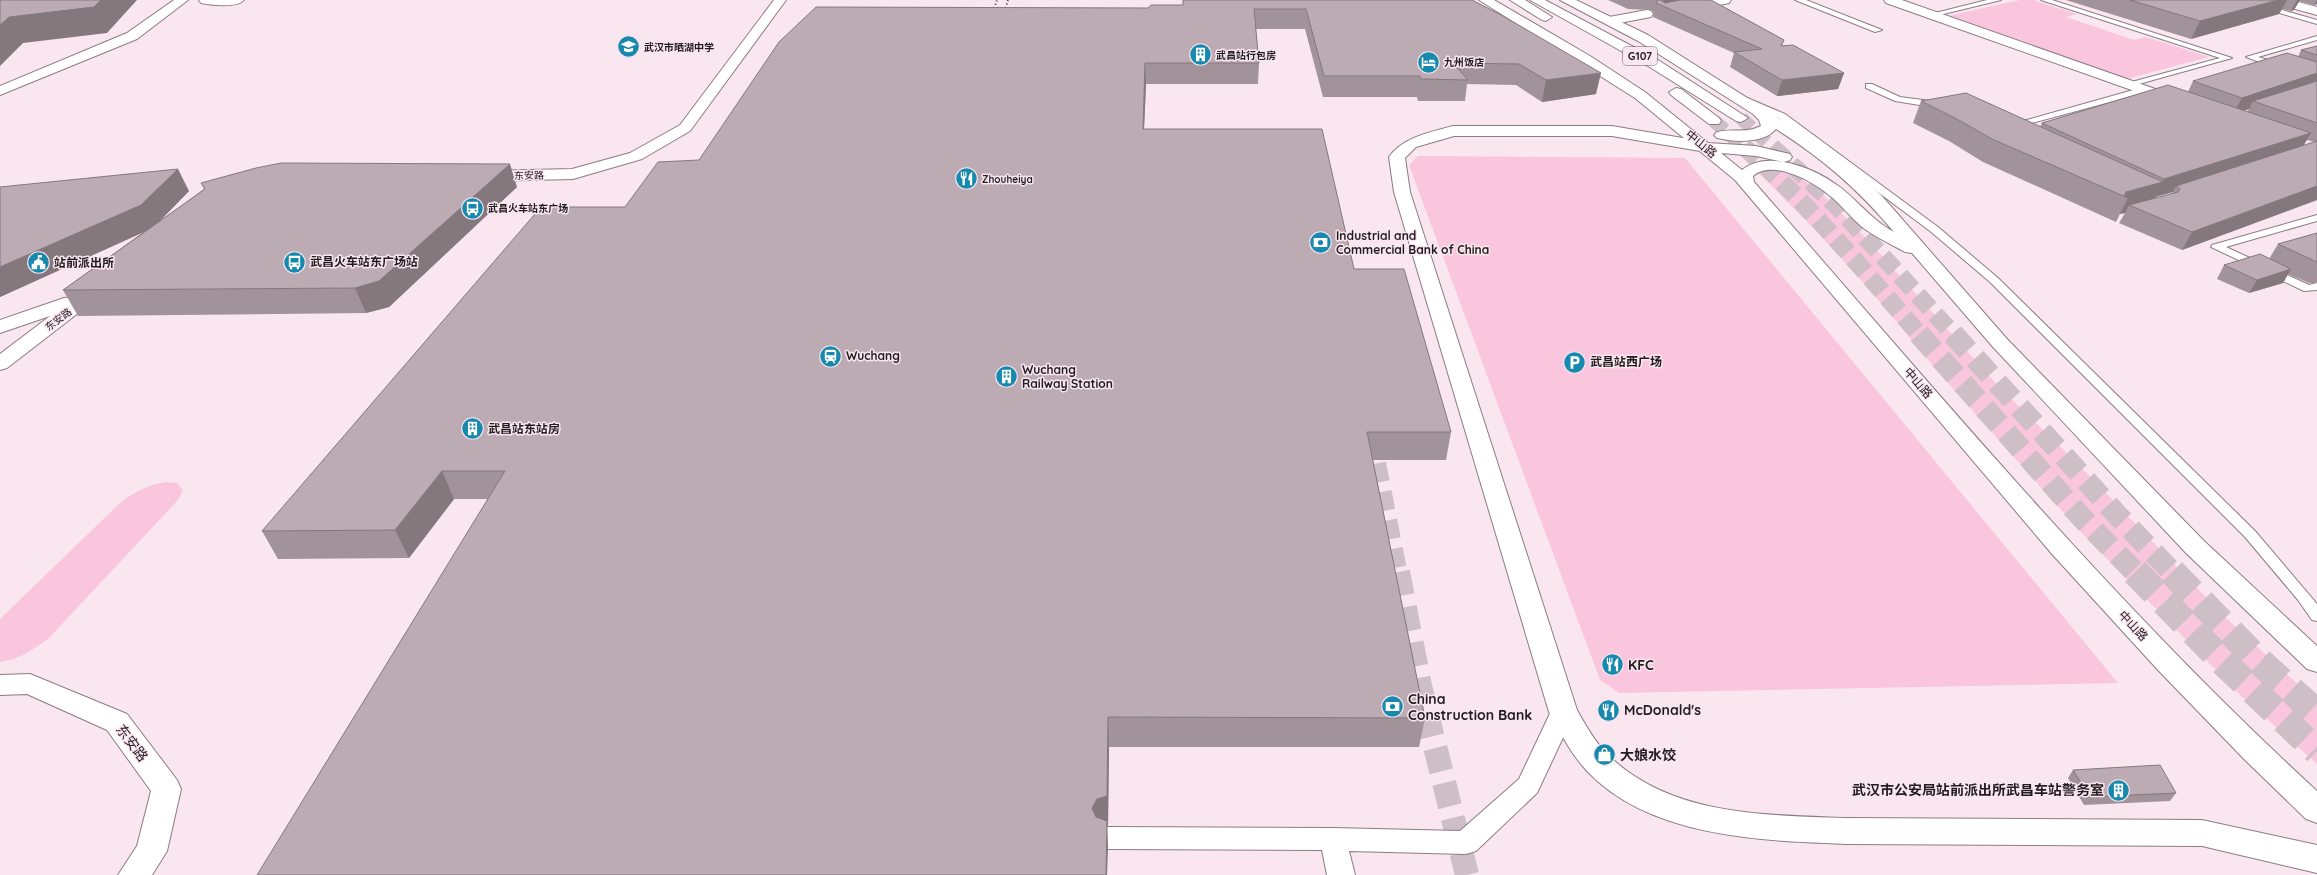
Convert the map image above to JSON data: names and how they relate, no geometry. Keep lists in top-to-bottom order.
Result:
{
  "streets": {
    "main road": ["G107", "中山路", "东安路"]
  },
  "places": {
    "school or university": ["武汉市晒湖中学"],
    "building": [
      "武昌站行包房",
      "Wuchang Railway Station",
      "武昌站东站房",
      "武汉市公安局站前派出所武昌车站警务室"
    ],
    "hotel": ["九州饭店"],
    "restaurant": ["Zhouheiya", "KFC", "McDonald's"],
    "bus stop": ["武昌火车站东广场", "武昌火车站东广场站"],
    "bank": ["Industrial and Commercial Bank of China", "China Construction Bank"],
    "public building": ["站前派出所"],
    "station": ["Wuchang"],
    "parking": ["武昌站西广场"],
    "shop": ["大娘水饺"]
  }
}
